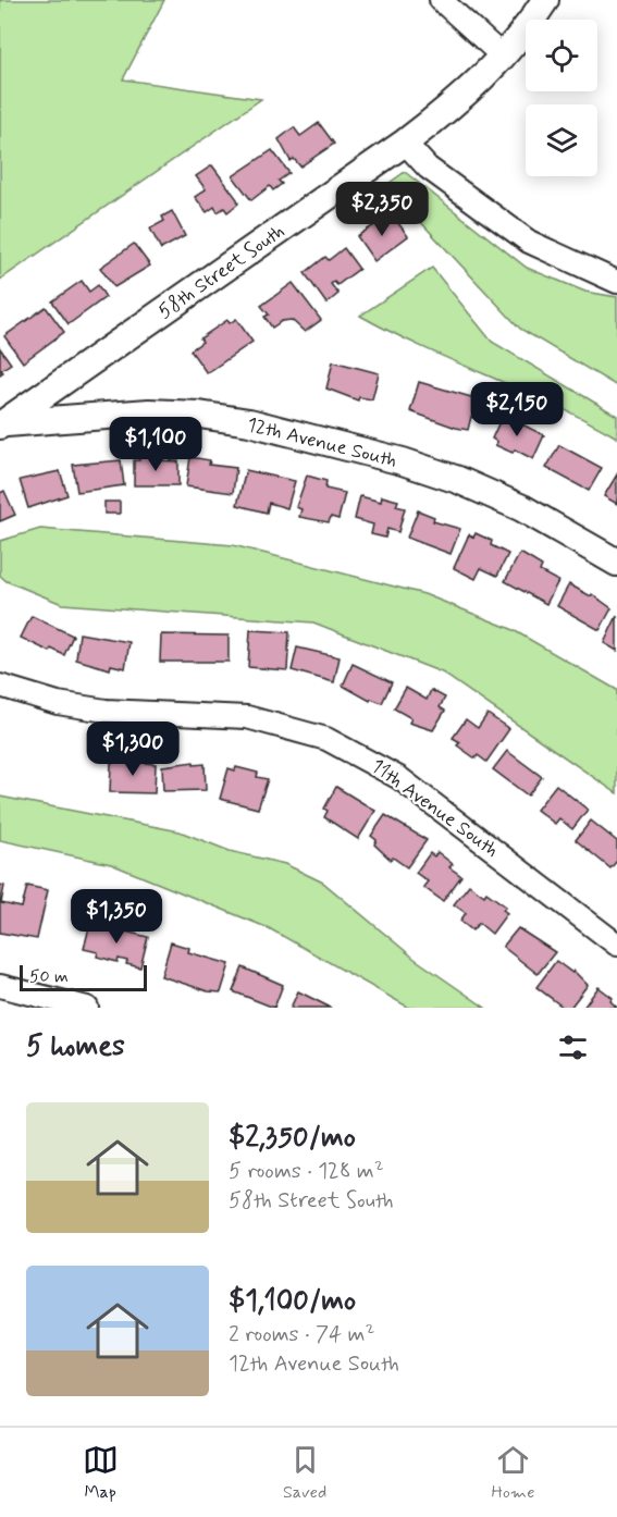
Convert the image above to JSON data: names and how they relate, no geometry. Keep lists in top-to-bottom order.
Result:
{
  "streets": {
    "street": ["58th Street South", "12th Avenue South", "11th Avenue South"]
  },
  "crossings": [
    ["58th Street South", "12th Avenue South"]
  ],
  "scale_bar": "50 m",
  "page": {
    "price": [
      "$2,350",
      "$2,150",
      "$1,100",
      "$1,300",
      "$1,350"
    ],
    "scale": "50 m",
    "heading": "5 homes",
    "list": [
      {
        "name": "$2,350/mo",
        "note": "5 rooms · 128 m² · 58th Street South"
      },
      {
        "name": "$1,100/mo",
        "note": "2 rooms · 74 m² · 12th Avenue South"
      }
    ],
    "tabs": ["Map", "Saved", "Home"]
  }
}
